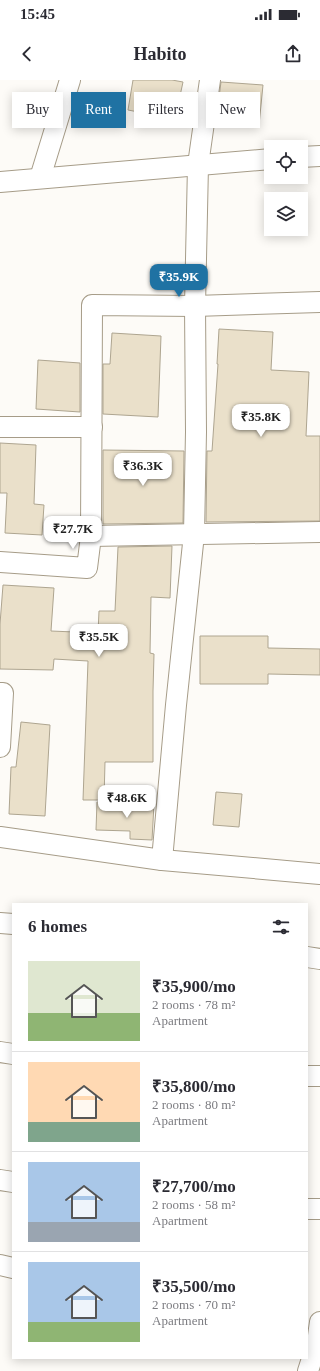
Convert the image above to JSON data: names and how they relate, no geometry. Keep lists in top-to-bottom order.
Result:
{
  "page": {
    "status": "15:45",
    "header": "Habito",
    "chip": [
      "Buy",
      "Rent",
      "Filters",
      "New"
    ],
    "price": [
      "₹35.9K",
      "₹35.8K",
      "₹36.3K",
      "₹27.7K",
      "₹35.5K",
      "₹48.6K"
    ],
    "heading": "6 homes",
    "list": [
      {
        "name": "₹35,900/mo",
        "note": "2 rooms · 78 m² · Apartment"
      },
      {
        "name": "₹35,800/mo",
        "note": "2 rooms · 80 m² · Apartment"
      },
      {
        "name": "₹27,700/mo",
        "note": "2 rooms · 58 m² · Apartment"
      },
      {
        "name": "₹35,500/mo",
        "note": "2 rooms · 70 m² · Apartment"
      }
    ]
  }
}
